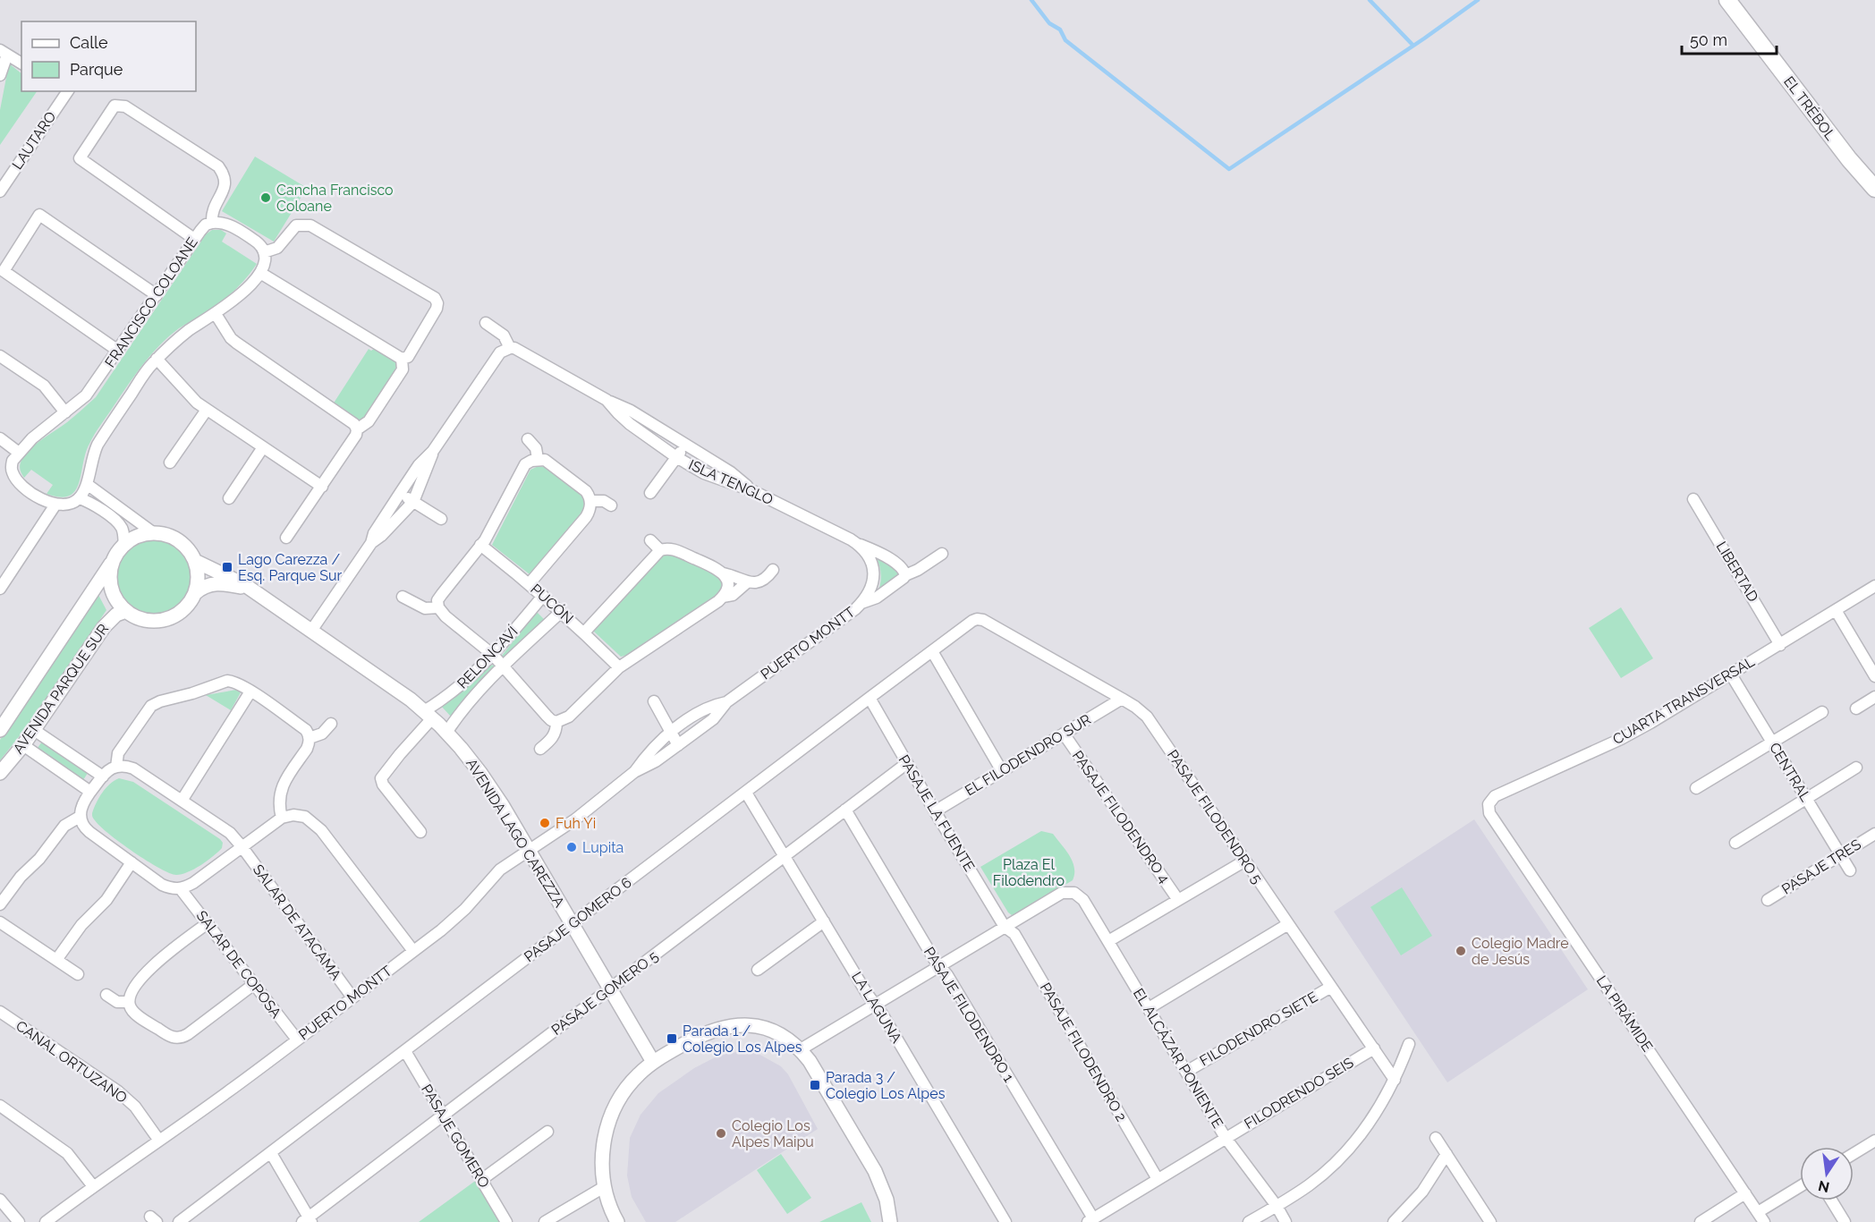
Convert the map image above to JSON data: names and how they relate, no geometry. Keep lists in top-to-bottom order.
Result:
{
  "streets": {
    "main road": ["EL TRÉBOL"],
    "street": [
      "LAUTARO",
      "FRANCISCO COLOANE",
      "ISLA TENGLO",
      "LIBERTAD",
      "PUCÓN",
      "PUERTO MONTT",
      "RELONCAVÍ",
      "AVENIDA PARQUE SUR",
      "CUARTA TRANSVERSAL",
      "EL FILODENDRO SUR",
      "CENTRAL",
      "PASAJE LA FUENTE",
      "PASAJE FILODENDRO 4",
      "PASAJE FILODENDRO 5",
      "AVENIDA LAGO CAREZZA",
      "PASAJE TRES",
      "PASAJE GOMERO 6",
      "SALAR DE ATACAMA",
      "SALAR DE COPOSA",
      "PASAJE GOMERO 5",
      "LA LAGUNA",
      "LA PIRÁMIDE",
      "PASAJE FILODENDRO 1",
      "FILODENDRO SIETE",
      "PASAJE FILODENDRO 2",
      "EL ALCÁZAR PONIENTE",
      "CANAL ORTUZANO",
      "FILODRENDO SEIS",
      "PASAJE GOMERO"
    ]
  },
  "crossings": [
    ["ISLA TENGLO", "PUERTO MONTT"],
    ["LIBERTAD", "CUARTA TRANSVERSAL"],
    ["PUCÓN", "RELONCAVÍ"],
    ["PUERTO MONTT", "AVENIDA LAGO CAREZZA"],
    ["PUERTO MONTT", "SALAR DE ATACAMA"],
    ["PUERTO MONTT", "SALAR DE COPOSA"],
    ["PUERTO MONTT", "CANAL ORTUZANO"],
    ["RELONCAVÍ", "AVENIDA LAGO CAREZZA"],
    ["AVENIDA PARQUE SUR", "AVENIDA LAGO CAREZZA"],
    ["CUARTA TRANSVERSAL", "CENTRAL"],
    ["CUARTA TRANSVERSAL", "LA PIRÁMIDE"],
    ["EL FILODENDRO SUR", "PASAJE LA FUENTE"],
    ["EL FILODENDRO SUR", "PASAJE FILODENDRO 4"],
    ["EL FILODENDRO SUR", "PASAJE FILODENDRO 5"],
    ["CENTRAL", "PASAJE TRES"],
    ["PASAJE LA FUENTE", "PASAJE GOMERO 6"],
    ["PASAJE LA FUENTE", "PASAJE GOMERO 5"],
    ["PASAJE LA FUENTE", "PASAJE FILODENDRO 2"],
    ["PASAJE LA FUENTE", "EL ALCÁZAR PONIENTE"],
    ["PASAJE FILODENDRO 5", "PASAJE GOMERO 6"],
    ["PASAJE FILODENDRO 5", "FILODENDRO SIETE"],
    ["PASAJE FILODENDRO 5", "FILODRENDO SEIS"],
    ["AVENIDA LAGO CAREZZA", "PASAJE GOMERO 6"],
    ["AVENIDA LAGO CAREZZA", "PASAJE GOMERO 5"],
    ["PASAJE GOMERO 6", "LA LAGUNA"],
    ["PASAJE GOMERO 6", "PASAJE GOMERO"],
    ["PASAJE GOMERO 5", "LA LAGUNA"],
    ["PASAJE GOMERO 5", "PASAJE FILODENDRO 1"],
    ["PASAJE GOMERO 5", "PASAJE GOMERO"],
    ["PASAJE FILODENDRO 1", "FILODRENDO SEIS"],
    ["FILODENDRO SIETE", "EL ALCÁZAR PONIENTE"],
    ["PASAJE FILODENDRO 2", "EL ALCÁZAR PONIENTE"],
    ["PASAJE FILODENDRO 2", "FILODRENDO SEIS"],
    ["EL ALCÁZAR PONIENTE", "FILODRENDO SEIS"]
  ],
  "parks": ["Plaza El Filodendro"],
  "places": {
    "other": [
      "Cancha Francisco Coloane",
      "Fuh Yi",
      "Lupita",
      "Colegio Madre de Jesús",
      "Colegio Los Alpes Maipu"
    ],
    "transit": ["Lago Carezza / Esq. Parque Sur", "Parada 1 / Colegio Los Alpes", "Parada 3 / Colegio Los Alpes"]
  },
  "legend": ["Calle", "Parque"],
  "scale_bar": "50 m",
  "north": "bottom"
}
